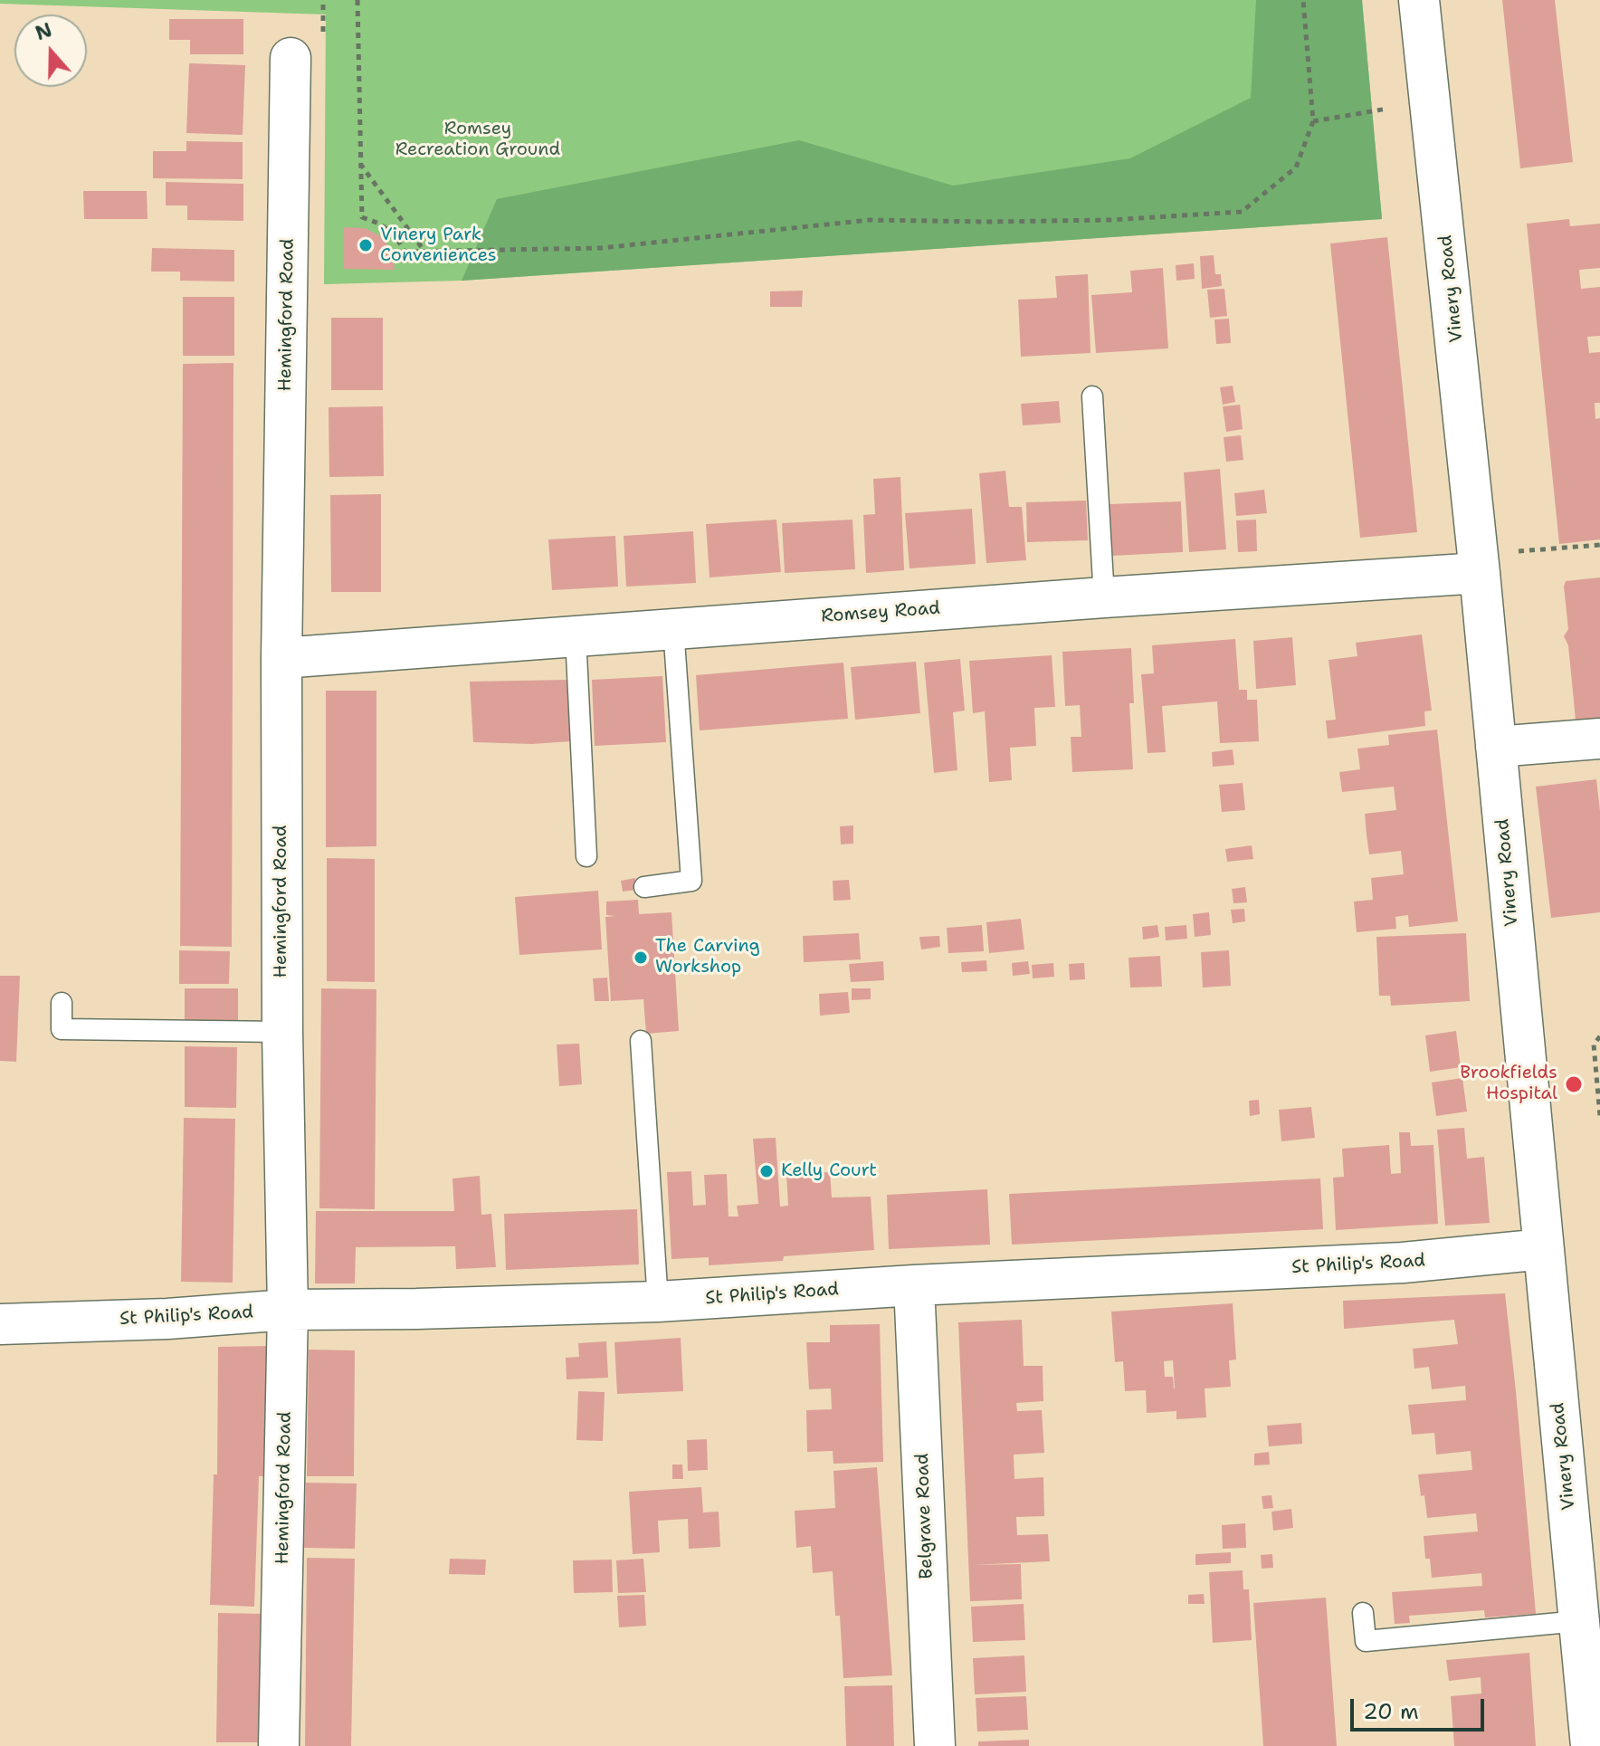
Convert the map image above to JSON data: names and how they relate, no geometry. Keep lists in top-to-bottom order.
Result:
{
  "streets": {
    "street": [
      "Vinery Road",
      "Hemingford Road",
      "Romsey Road",
      "St Philip's Road",
      "Belgrave Road"
    ]
  },
  "crossings": [
    ["Vinery Road", "Romsey Road"],
    ["Vinery Road", "St Philip's Road"],
    ["Hemingford Road", "Romsey Road"],
    ["Hemingford Road", "St Philip's Road"],
    ["St Philip's Road", "Belgrave Road"]
  ],
  "parks": ["Romsey Recreation Ground"],
  "places": [
    "Vinery Park Conveniences",
    "The Carving Workshop",
    "Brookfields Hospital",
    "Kelly Court"
  ],
  "scale_bar": "20 m",
  "north": "top"
}
